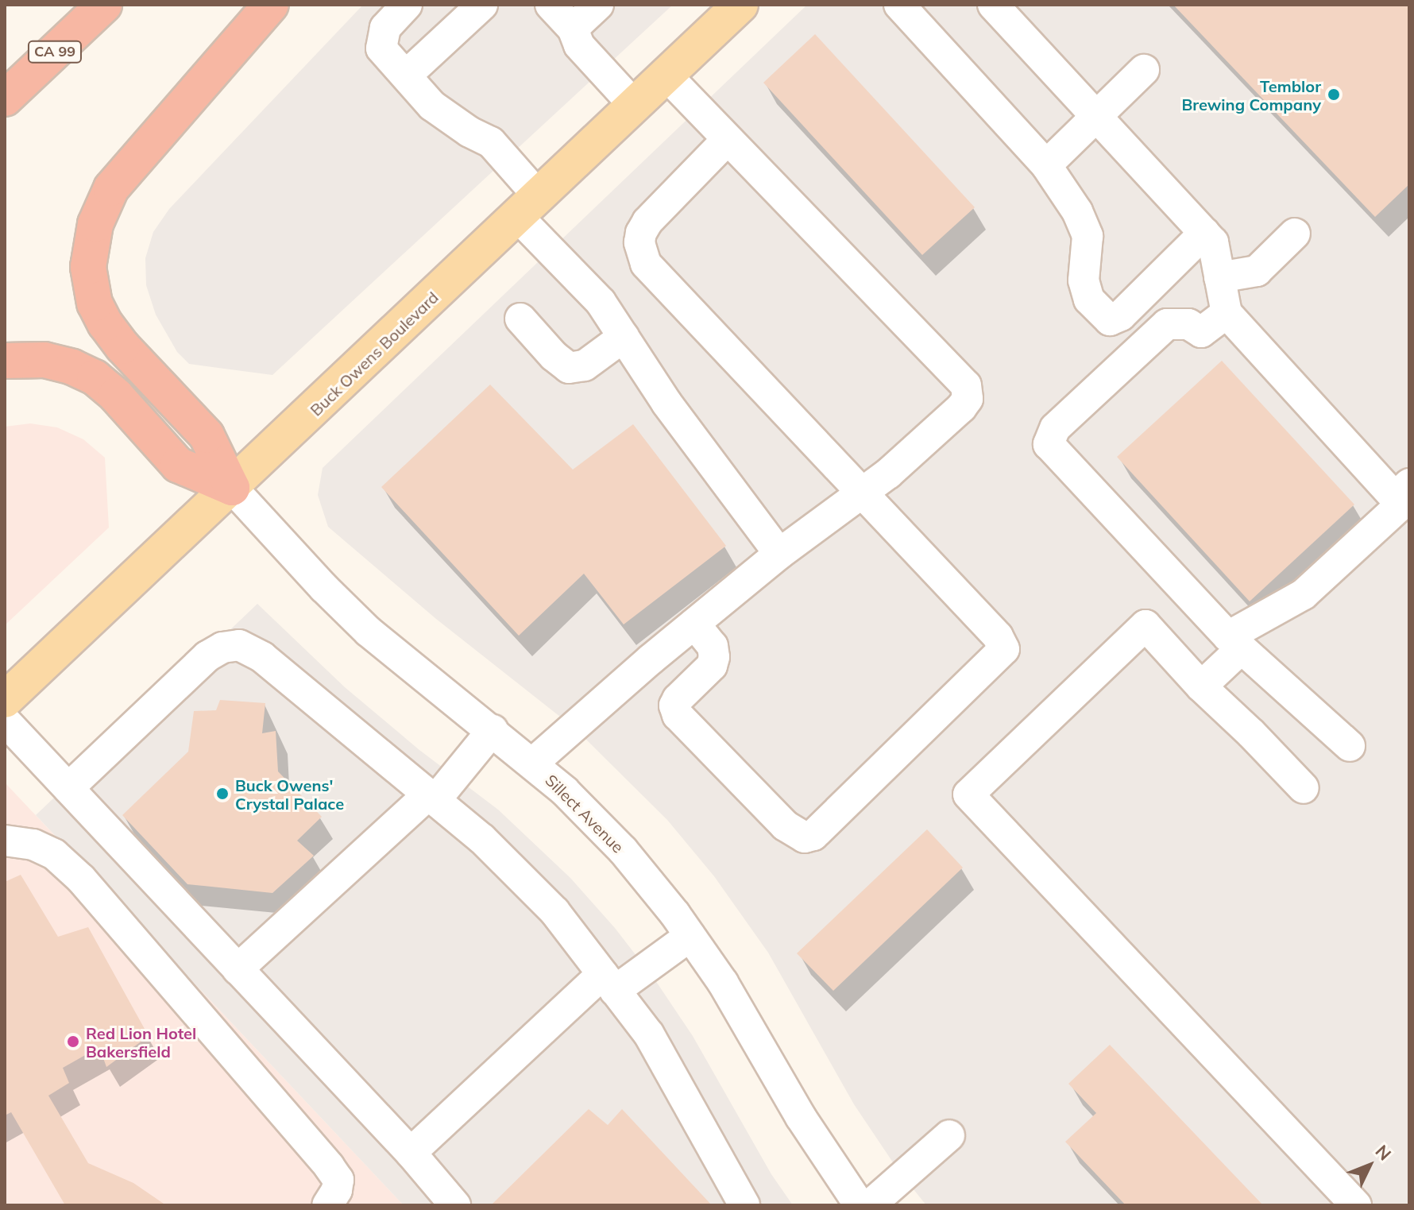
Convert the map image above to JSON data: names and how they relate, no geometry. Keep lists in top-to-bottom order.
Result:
{
  "streets": {
    "highway": ["CA 99"],
    "main road": ["Buck Owens Boulevard"],
    "street": ["Sillect Avenue"]
  },
  "crossings": [
    ["Buck Owens Boulevard", "Sillect Avenue"]
  ],
  "places": ["Temblor Brewing Company", "Buck Owens' Crystal Palace", "Red Lion Hotel Bakersfield"],
  "north": "top right"
}
